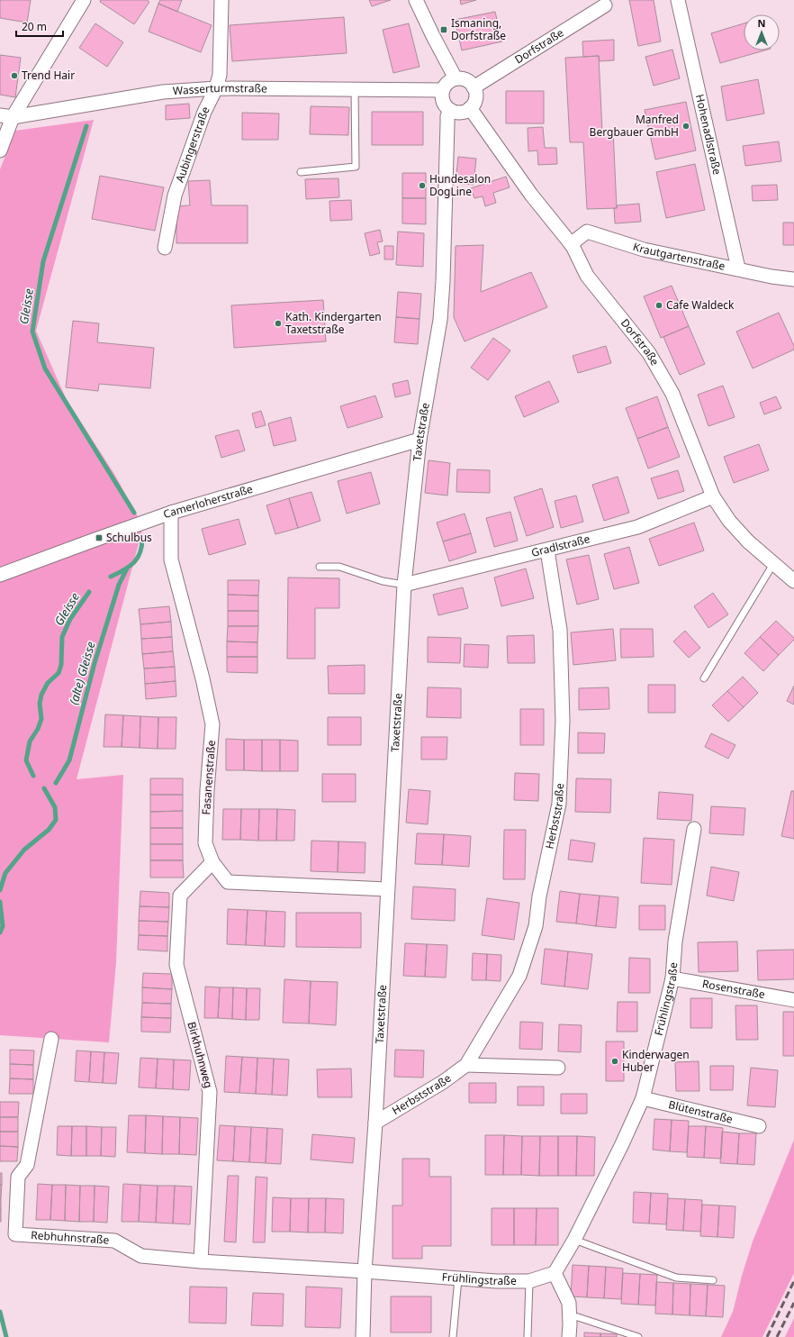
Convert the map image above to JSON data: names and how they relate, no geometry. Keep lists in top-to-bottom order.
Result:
{
  "streets": {
    "street": [
      "Dorfstraße",
      "Wasserturmstraße",
      "Hohenadlstraße",
      "Aubingerstraße",
      "Krautgartenstraße",
      "Taxetstraße",
      "Camerloherstraße",
      "Gradlstraße",
      "Fasanenstraße",
      "Herbststraße",
      "Rosenstraße",
      "Frühlingstraße",
      "Birkhuhnweg",
      "Blütenstraße",
      "Rebhuhnstraße"
    ]
  },
  "crossings": [
    ["Dorfstraße", "Wasserturmstraße"],
    ["Dorfstraße", "Krautgartenstraße"],
    ["Dorfstraße", "Taxetstraße"],
    ["Dorfstraße", "Gradlstraße"],
    ["Wasserturmstraße", "Aubingerstraße"],
    ["Wasserturmstraße", "Taxetstraße"],
    ["Hohenadlstraße", "Krautgartenstraße"],
    ["Taxetstraße", "Camerloherstraße"],
    ["Taxetstraße", "Gradlstraße"],
    ["Taxetstraße", "Fasanenstraße"],
    ["Taxetstraße", "Herbststraße"],
    ["Taxetstraße", "Frühlingstraße"],
    ["Taxetstraße", "Rebhuhnstraße"],
    ["Camerloherstraße", "Fasanenstraße"],
    ["Gradlstraße", "Herbststraße"],
    ["Fasanenstraße", "Birkhuhnweg"],
    ["Rosenstraße", "Frühlingstraße"],
    ["Frühlingstraße", "Blütenstraße"],
    ["Frühlingstraße", "Rebhuhnstraße"],
    ["Birkhuhnweg", "Rebhuhnstraße"]
  ],
  "water": ["Gleisse", "(alte) Gleisse"],
  "places": {
    "transit": ["Ismaning, Dorfstraße", "Schulbus"],
    "other": [
      "Trend Hair",
      "Manfred Bergbauer GmbH",
      "Hundesalon DogLine",
      "Cafe Waldeck",
      "Kath. Kindergarten Taxetstraße",
      "Kinderwagen Huber"
    ]
  },
  "scale_bar": "20 m",
  "north": "top"
}
